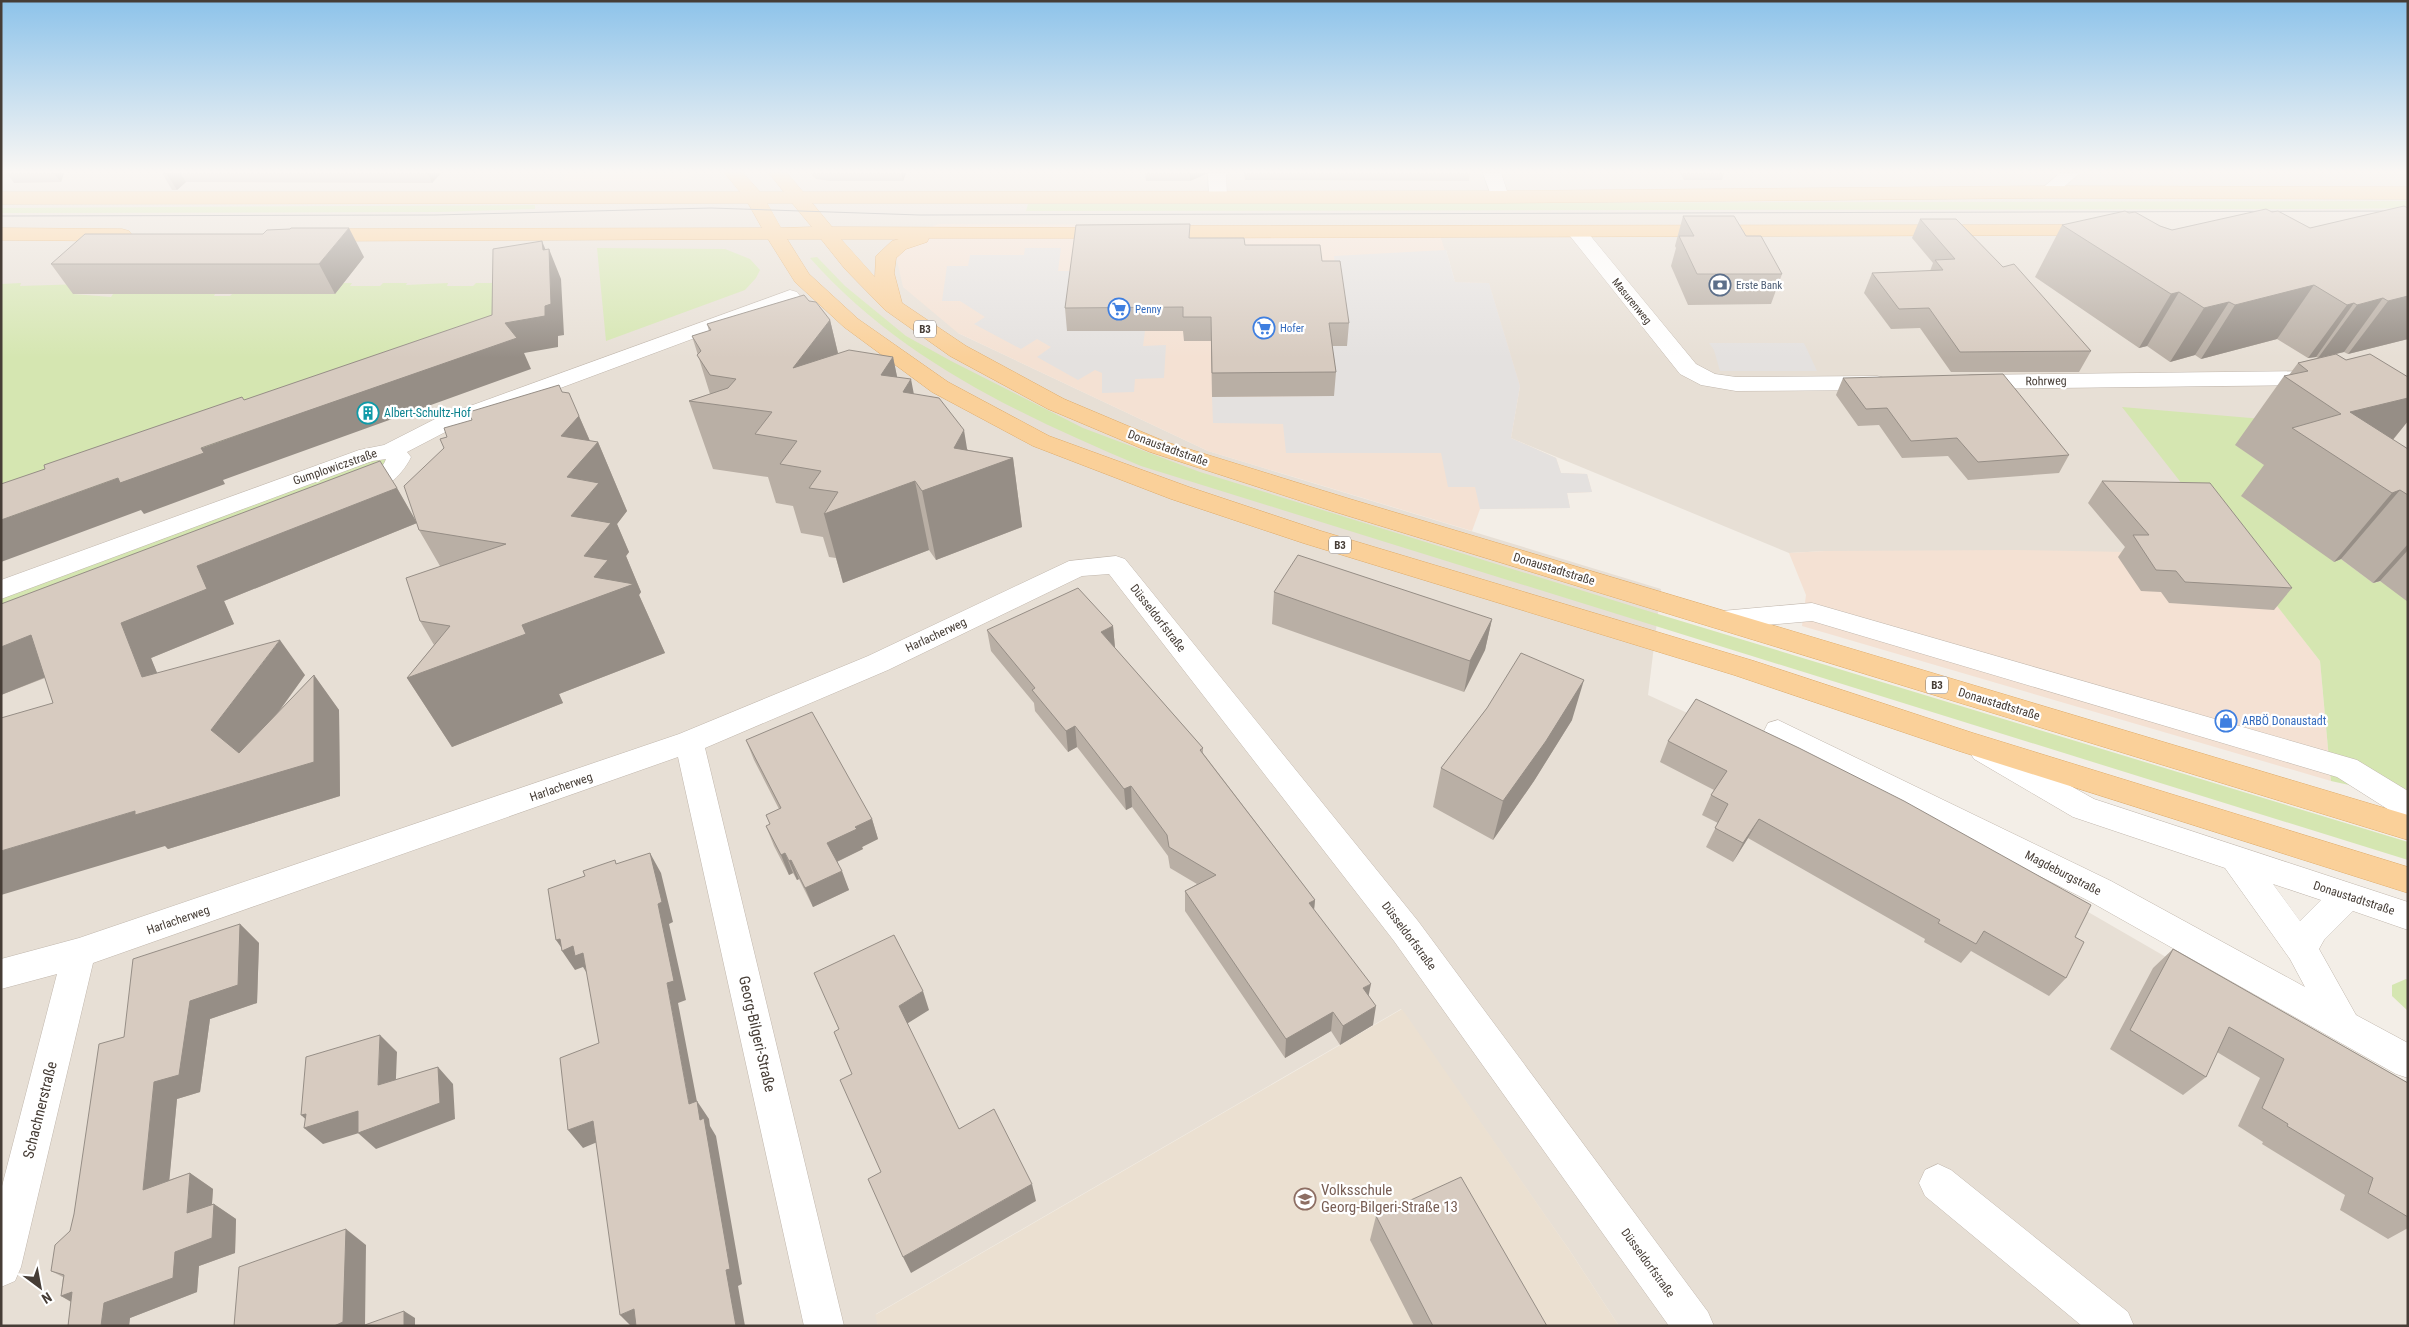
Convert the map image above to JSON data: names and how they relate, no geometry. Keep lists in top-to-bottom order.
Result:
{
  "streets": {
    "main road": ["B3", "Donaustadtstraße"],
    "street": [
      "Masurenweg",
      "Rohrweg",
      "Gumplowiczstraße",
      "Düsseldorfstraße",
      "Harlacherweg",
      "Magdeburgstraße",
      "Georg-Bilgeri-Straße",
      "Schachnerstraße"
    ]
  },
  "crossings": [
    ["Düsseldorfstraße", "Harlacherweg"],
    ["Harlacherweg", "Georg-Bilgeri-Straße"],
    ["Harlacherweg", "Schachnerstraße"]
  ],
  "places": {
    "bank": ["Erste Bank"],
    "supermarket": ["Penny", "Hofer"],
    "building": ["Albert-Schultz-Hof"],
    "shop": ["ARBÖ Donaustadt"],
    "school or university": ["Volksschule Georg-Bilgeri-Straße 13"]
  },
  "north": "bottom right"
}
